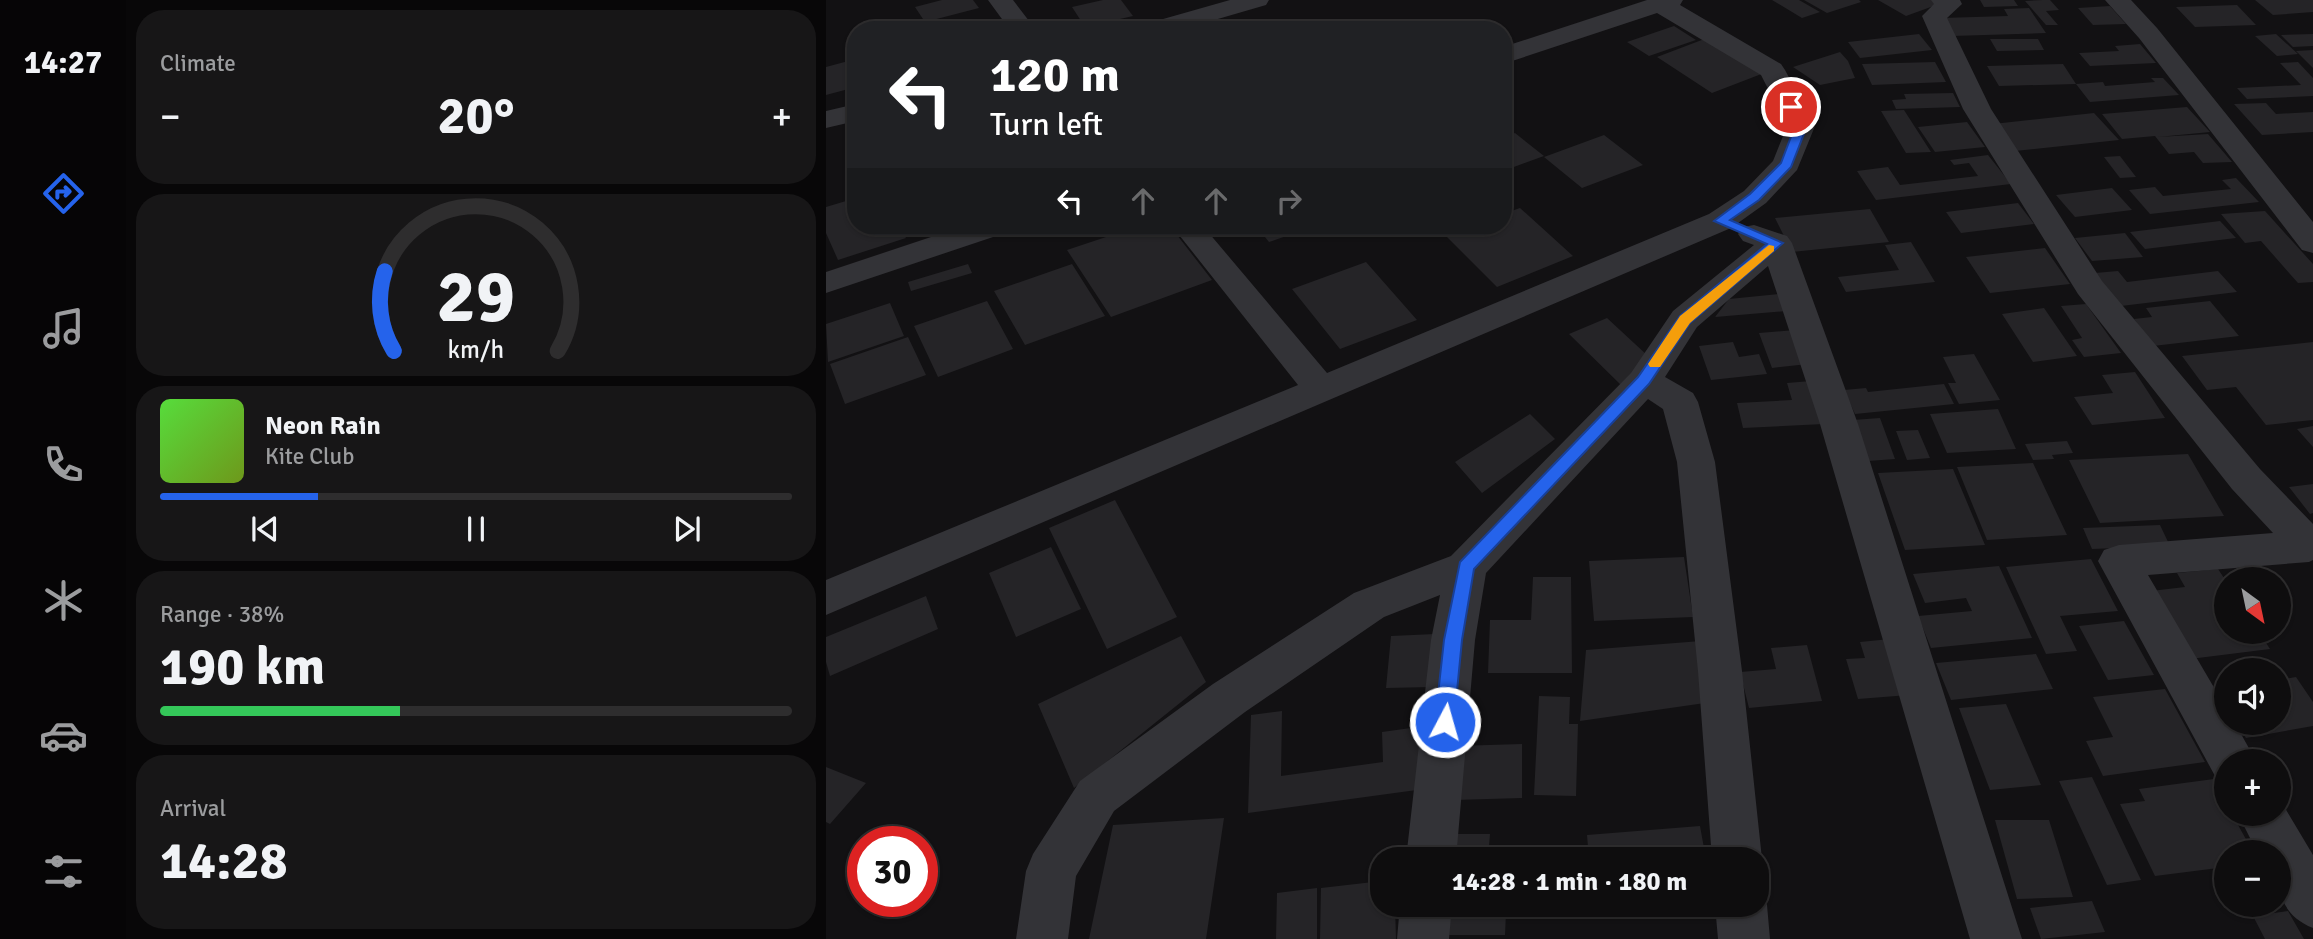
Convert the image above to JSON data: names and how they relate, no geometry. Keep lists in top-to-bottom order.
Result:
{
  "north": "bottom right",
  "page": {
    "tabs": "14:27",
    "tile": [
      "Climate",
      ["Range · 38%", "190 km"],
      ["Arrival", "14:28"]
    ],
    "turn": ["120 m", "Turn left"],
    "heat": ["−", "20°", "+"],
    "song": ["Neon Rain", "Kite Club"],
    "map_buttons": ["+", "−"],
    "limit": "30",
    "trip": "14:28 · 1 min · 180 m",
    "gauge": ["29", "km/h"]
  }
}
